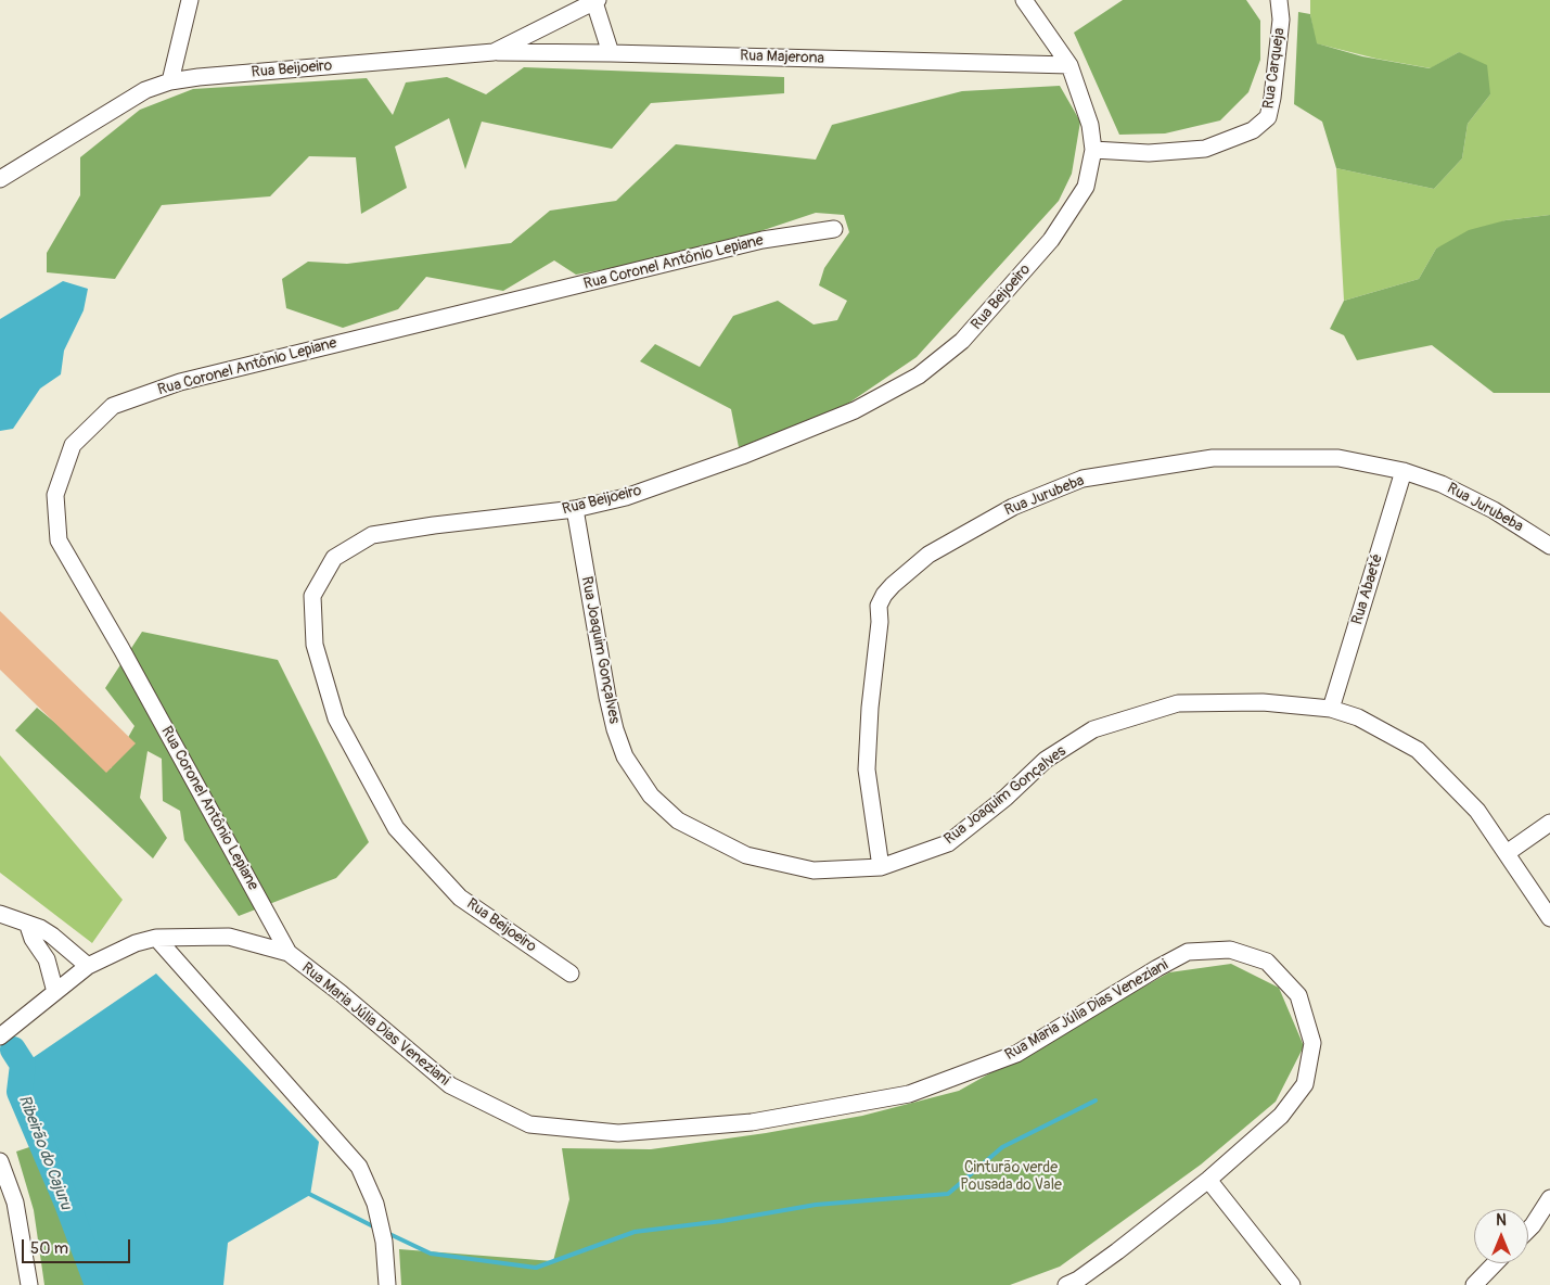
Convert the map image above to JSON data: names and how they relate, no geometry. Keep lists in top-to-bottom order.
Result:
{
  "streets": {
    "street": [
      "Rua Majerona",
      "Rua Carqueja",
      "Rua Beijoeiro",
      "Rua Coronel Antônio Lepiane",
      "Rua Jurubeba",
      "Rua Abaeté",
      "Rua Joaquim Gonçalves",
      "Rua Maria Júlia Dias Veneziani"
    ]
  },
  "crossings": [
    ["Rua Majerona", "Rua Beijoeiro"],
    ["Rua Carqueja", "Rua Beijoeiro"],
    ["Rua Beijoeiro", "Rua Joaquim Gonçalves"],
    ["Rua Coronel Antônio Lepiane", "Rua Maria Júlia Dias Veneziani"],
    ["Rua Jurubeba", "Rua Abaeté"],
    ["Rua Jurubeba", "Rua Joaquim Gonçalves"],
    ["Rua Abaeté", "Rua Joaquim Gonçalves"]
  ],
  "water": ["Ribeirão do Cajuru"],
  "parks": ["Cinturão verde Pousada do Vale"],
  "scale_bar": "50 m",
  "north": "top"
}
